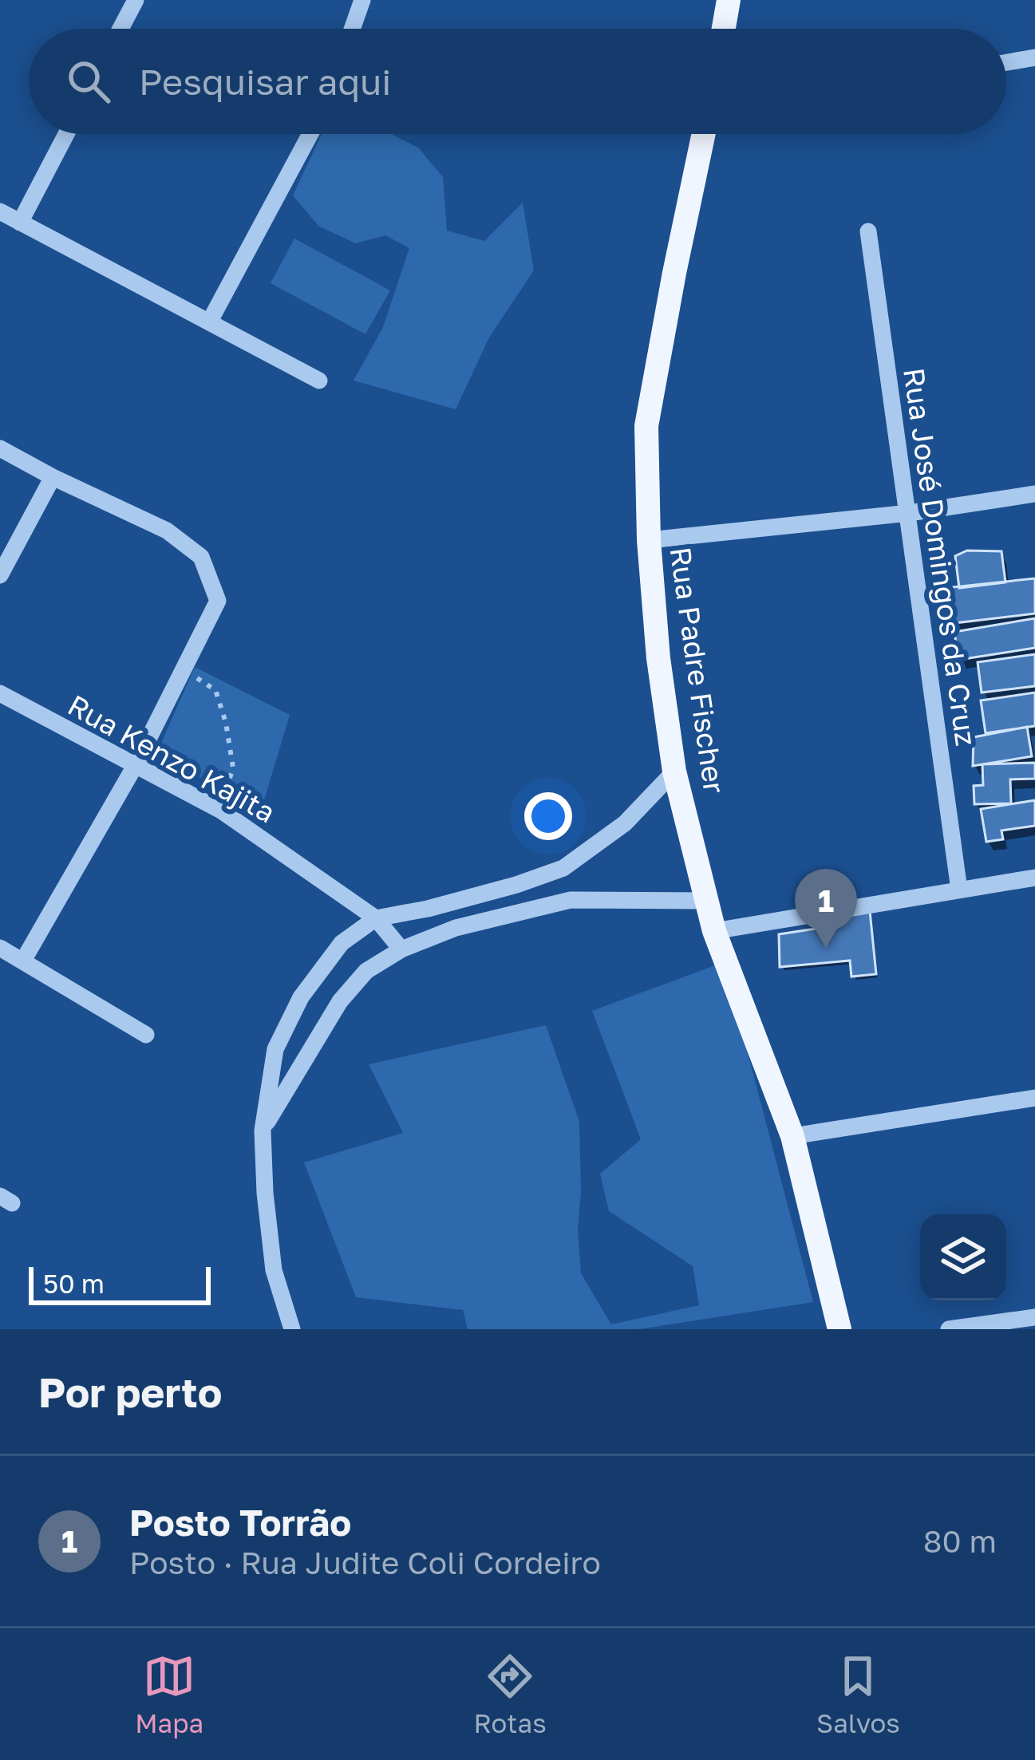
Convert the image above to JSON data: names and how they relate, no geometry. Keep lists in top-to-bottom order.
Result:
{
  "streets": {
    "main road": ["Rua Padre Fischer"],
    "street": ["Rua José Domingos da Cruz", "Rua Kenzo Kajita"]
  },
  "scale_bar": "50 m",
  "page": {
    "search": "Pesquisar aqui",
    "pins": "1",
    "scale": "50 m",
    "heading": "Por perto",
    "list": [
      {
        "mark": "1",
        "name": "Posto Torrão",
        "note": "Posto · Rua Judite Coli Cordeiro",
        "value": "80 m"
      }
    ],
    "nav": ["Mapa", "Rotas", "Salvos"]
  }
}
